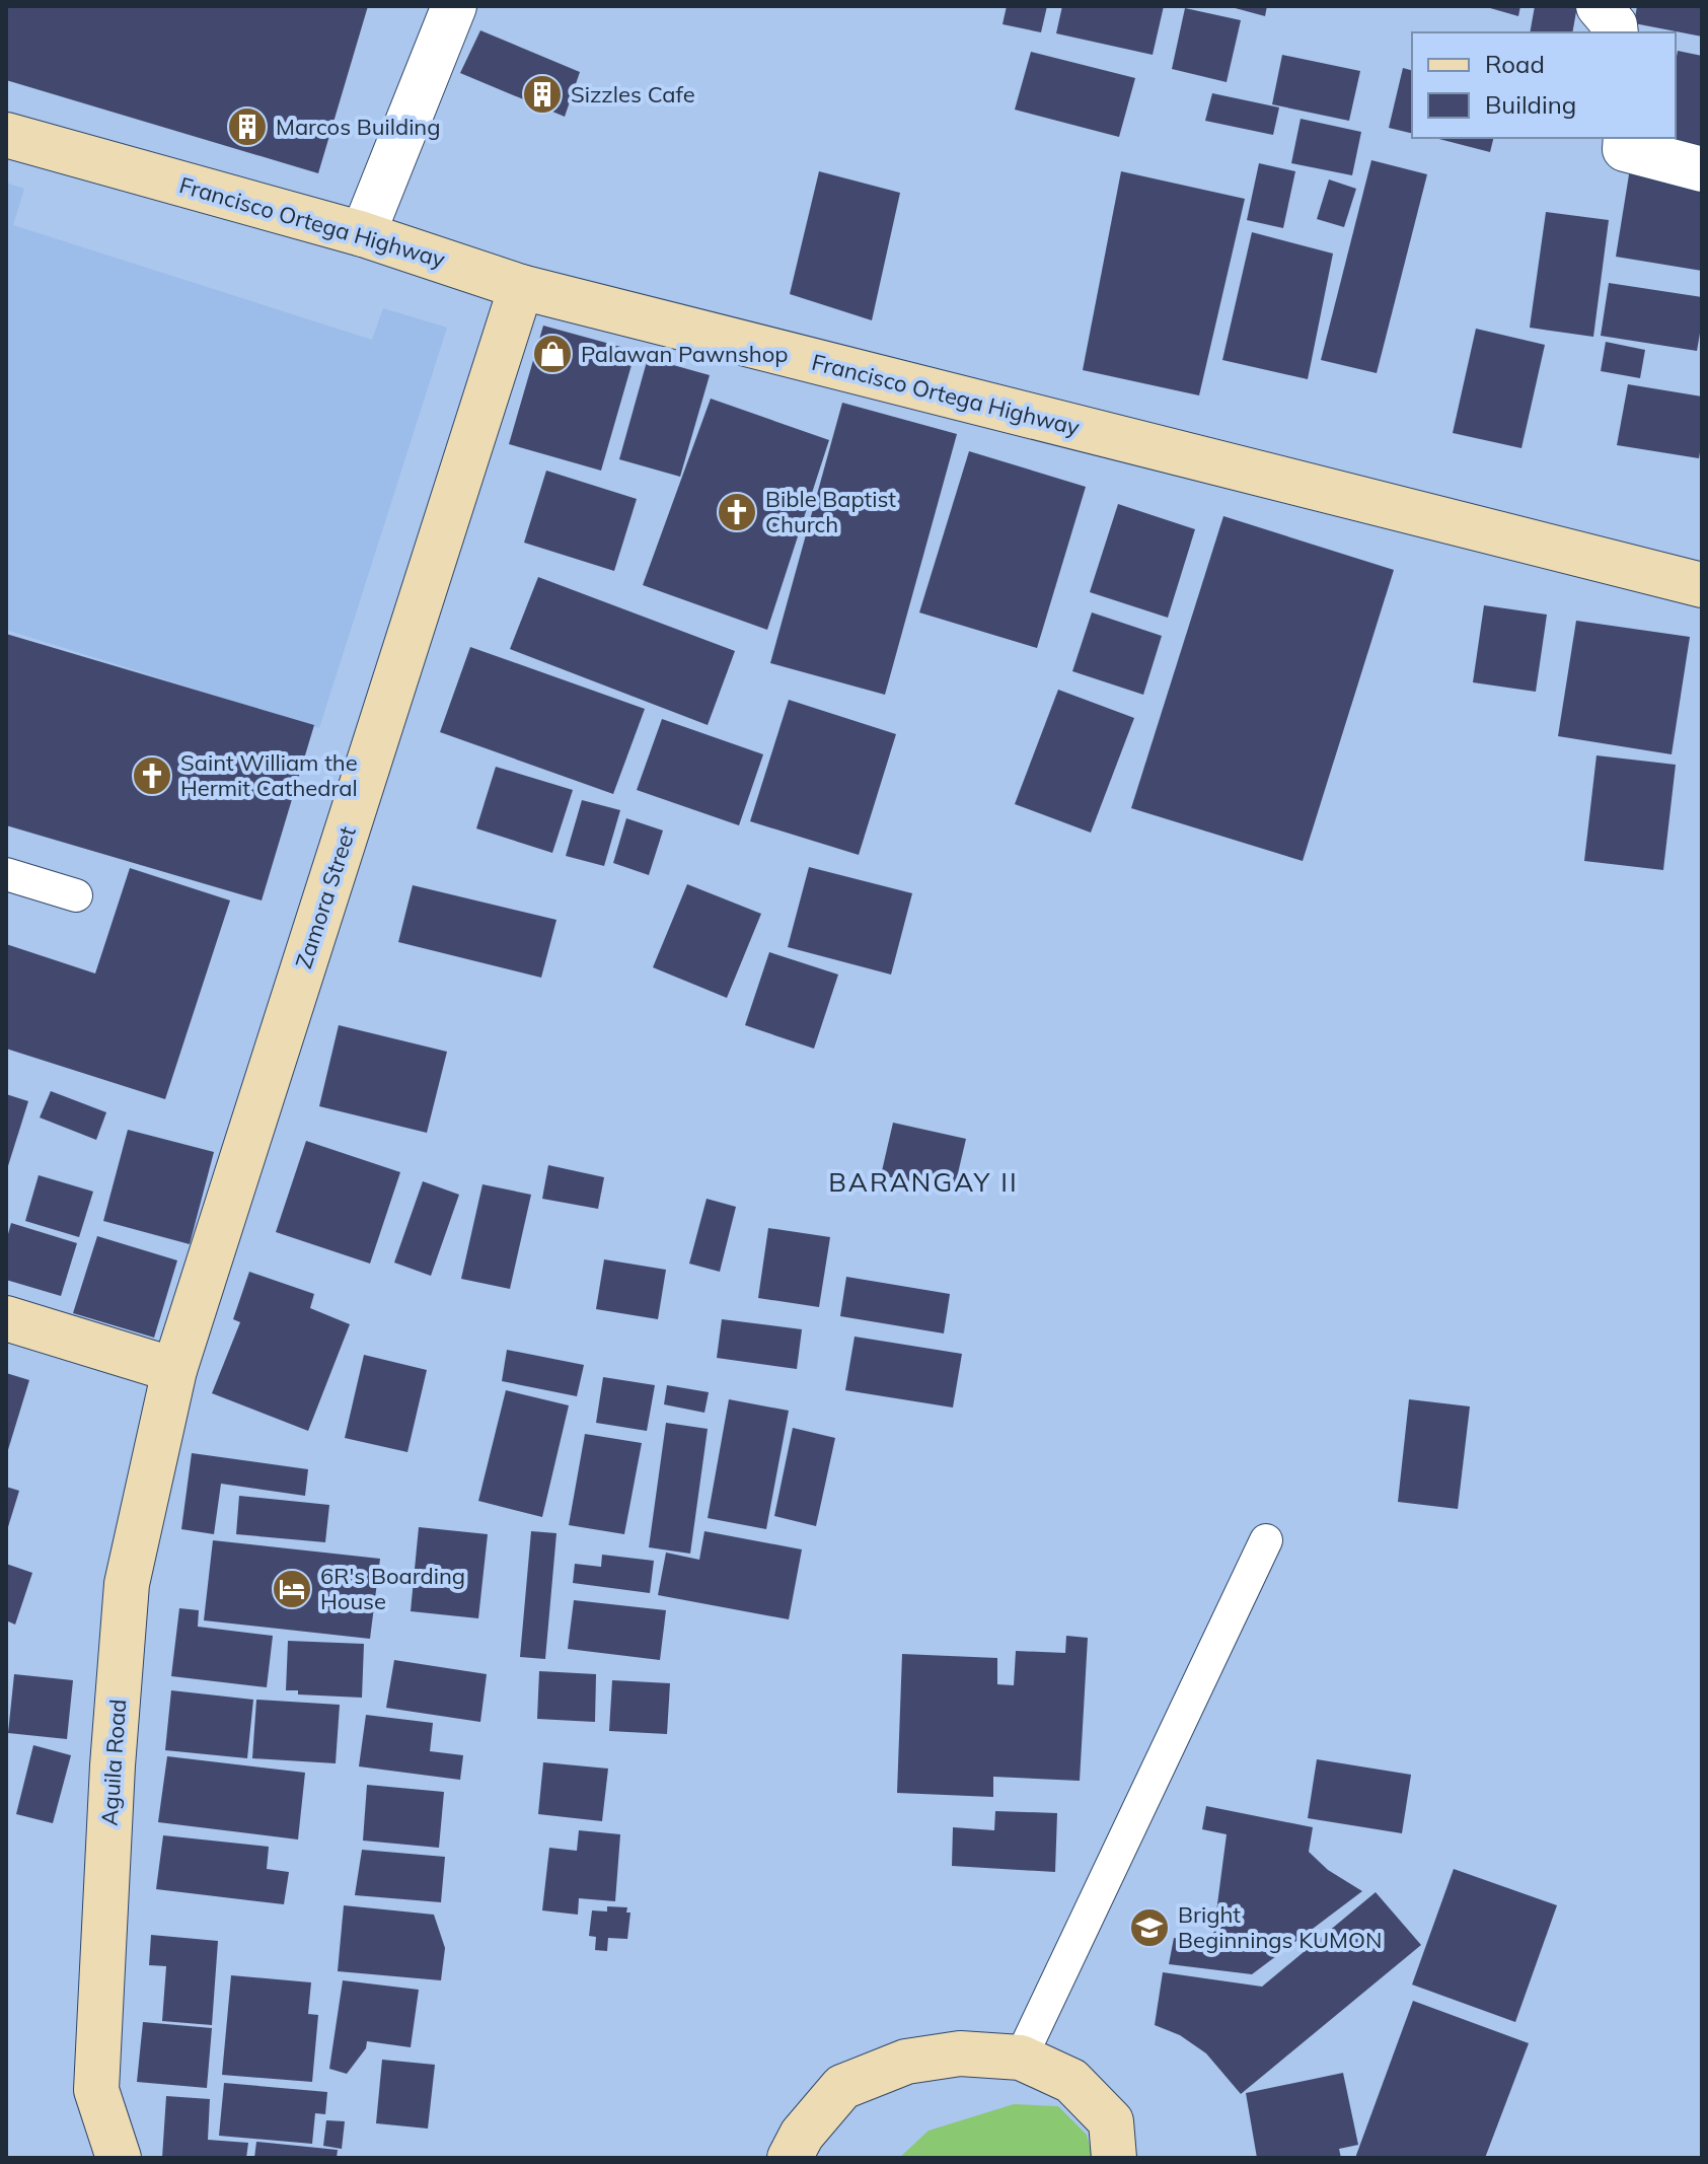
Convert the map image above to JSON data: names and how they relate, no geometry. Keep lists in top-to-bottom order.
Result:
{
  "streets": {
    "street": ["Francisco Ortega Highway", "Zamora Street", "Aguila Road"]
  },
  "crossings": [
    ["Francisco Ortega Highway", "Zamora Street"],
    ["Zamora Street", "Aguila Road"]
  ],
  "districts": ["BARANGAY II"],
  "places": {
    "building": ["Sizzles Cafe", "Marcos Building"],
    "shop": ["Palawan Pawnshop"],
    "church": ["Bible Baptist Church", "Saint William the Hermit Cathedral"],
    "hotel": ["6R's Boarding House"],
    "school or university": ["Bright Beginnings KUMON"]
  },
  "legend": ["Road", "Building"]
}
